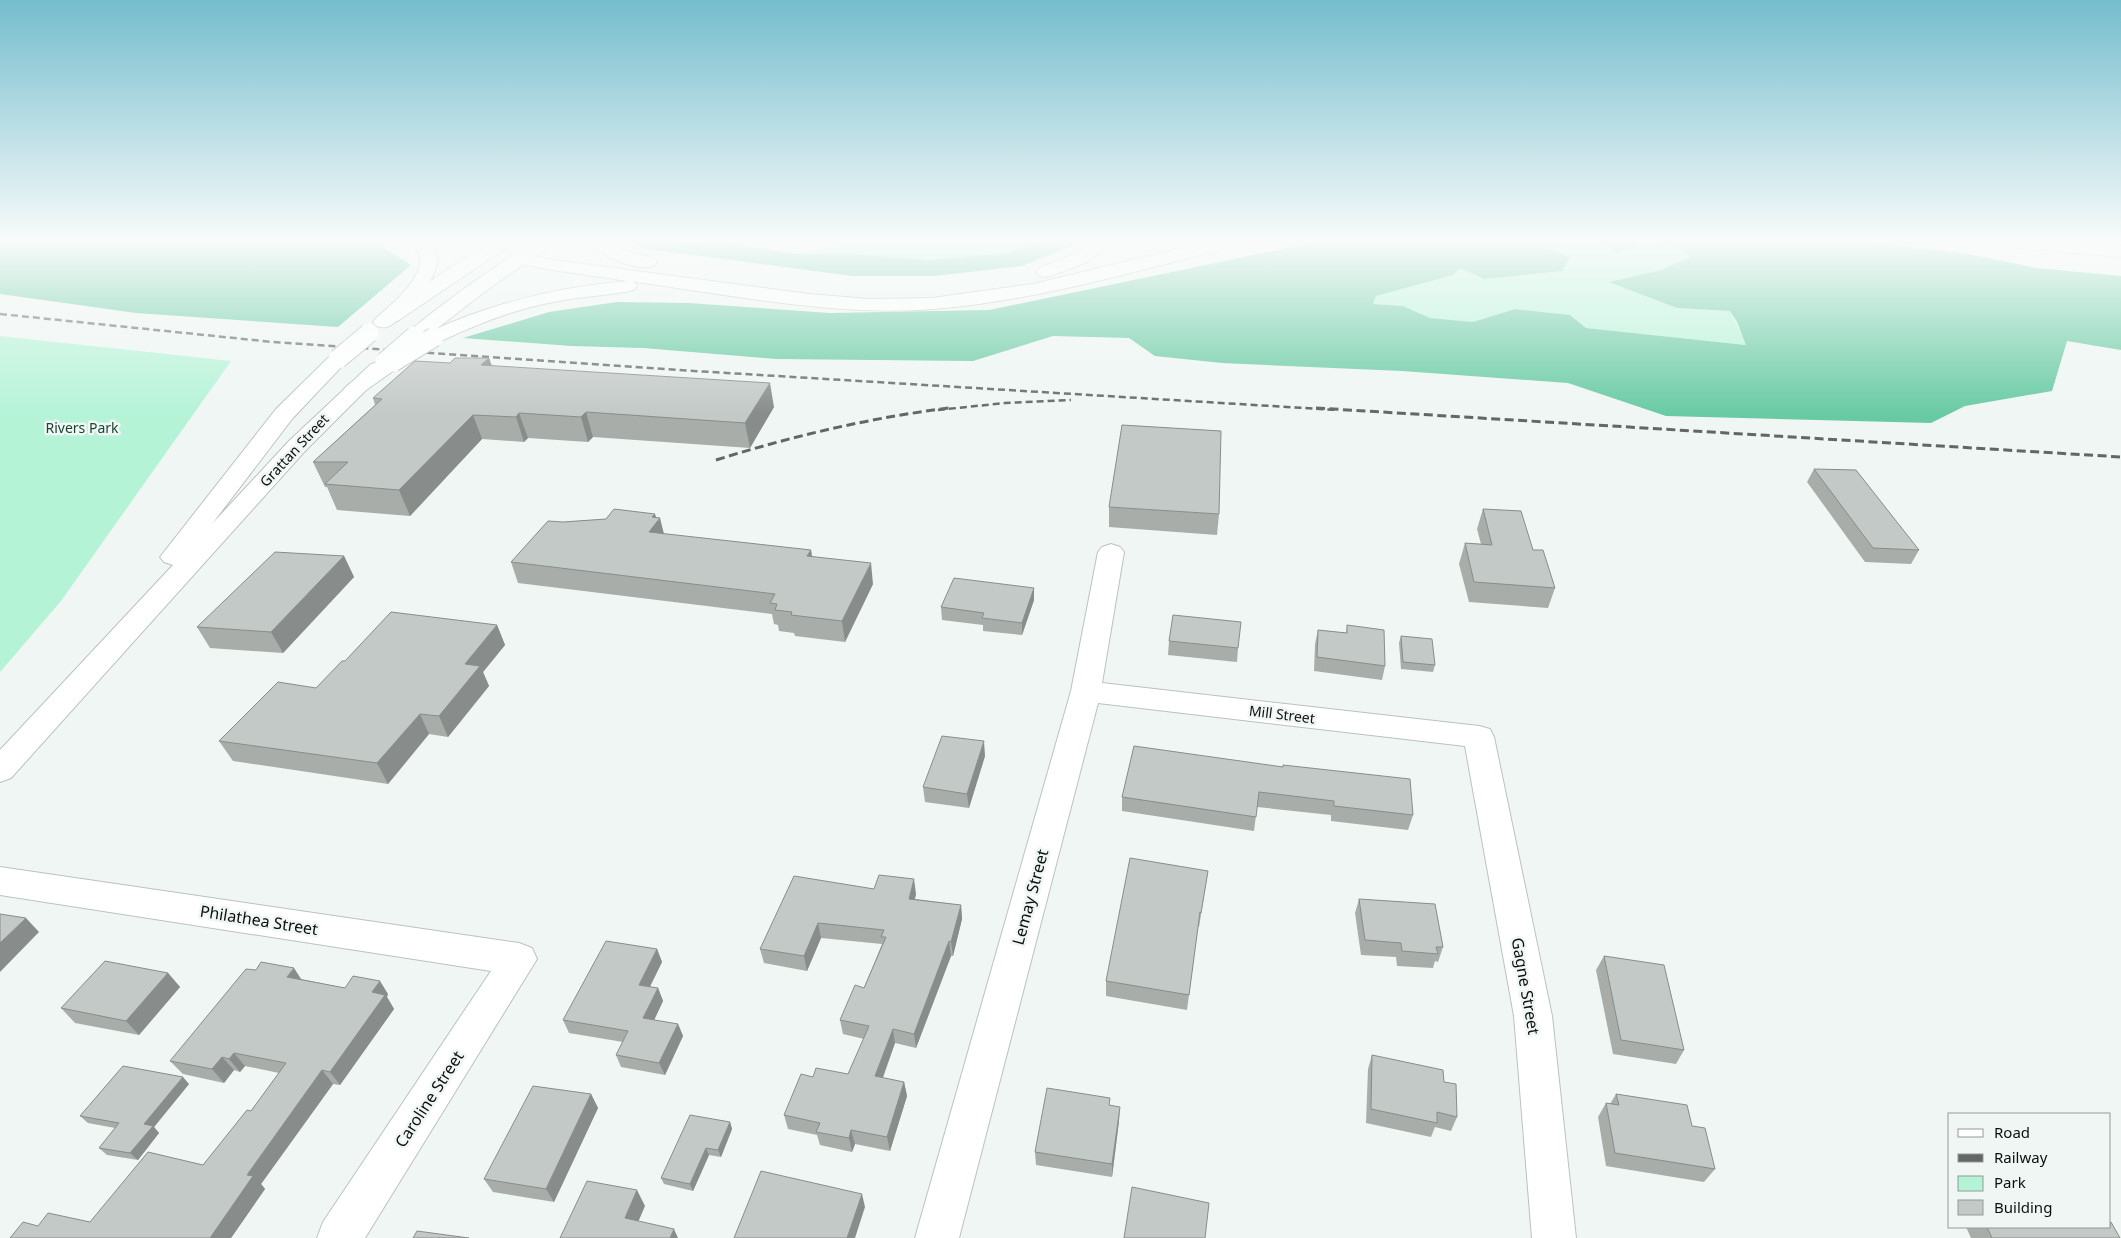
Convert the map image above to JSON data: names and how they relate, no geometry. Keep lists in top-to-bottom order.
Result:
{
  "streets": {
    "main road": [
      "Grattan Street",
      "Mill Street",
      "Lemay Street",
      "Philathea Street",
      "Gagne Street",
      "Caroline Street"
    ]
  },
  "crossings": [
    ["Mill Street", "Lemay Street"],
    ["Mill Street", "Gagne Street"],
    ["Philathea Street", "Caroline Street"]
  ],
  "parks": ["Rivers Park"],
  "legend": [
    "Road",
    "Railway",
    "Park",
    "Building"
  ]
}
